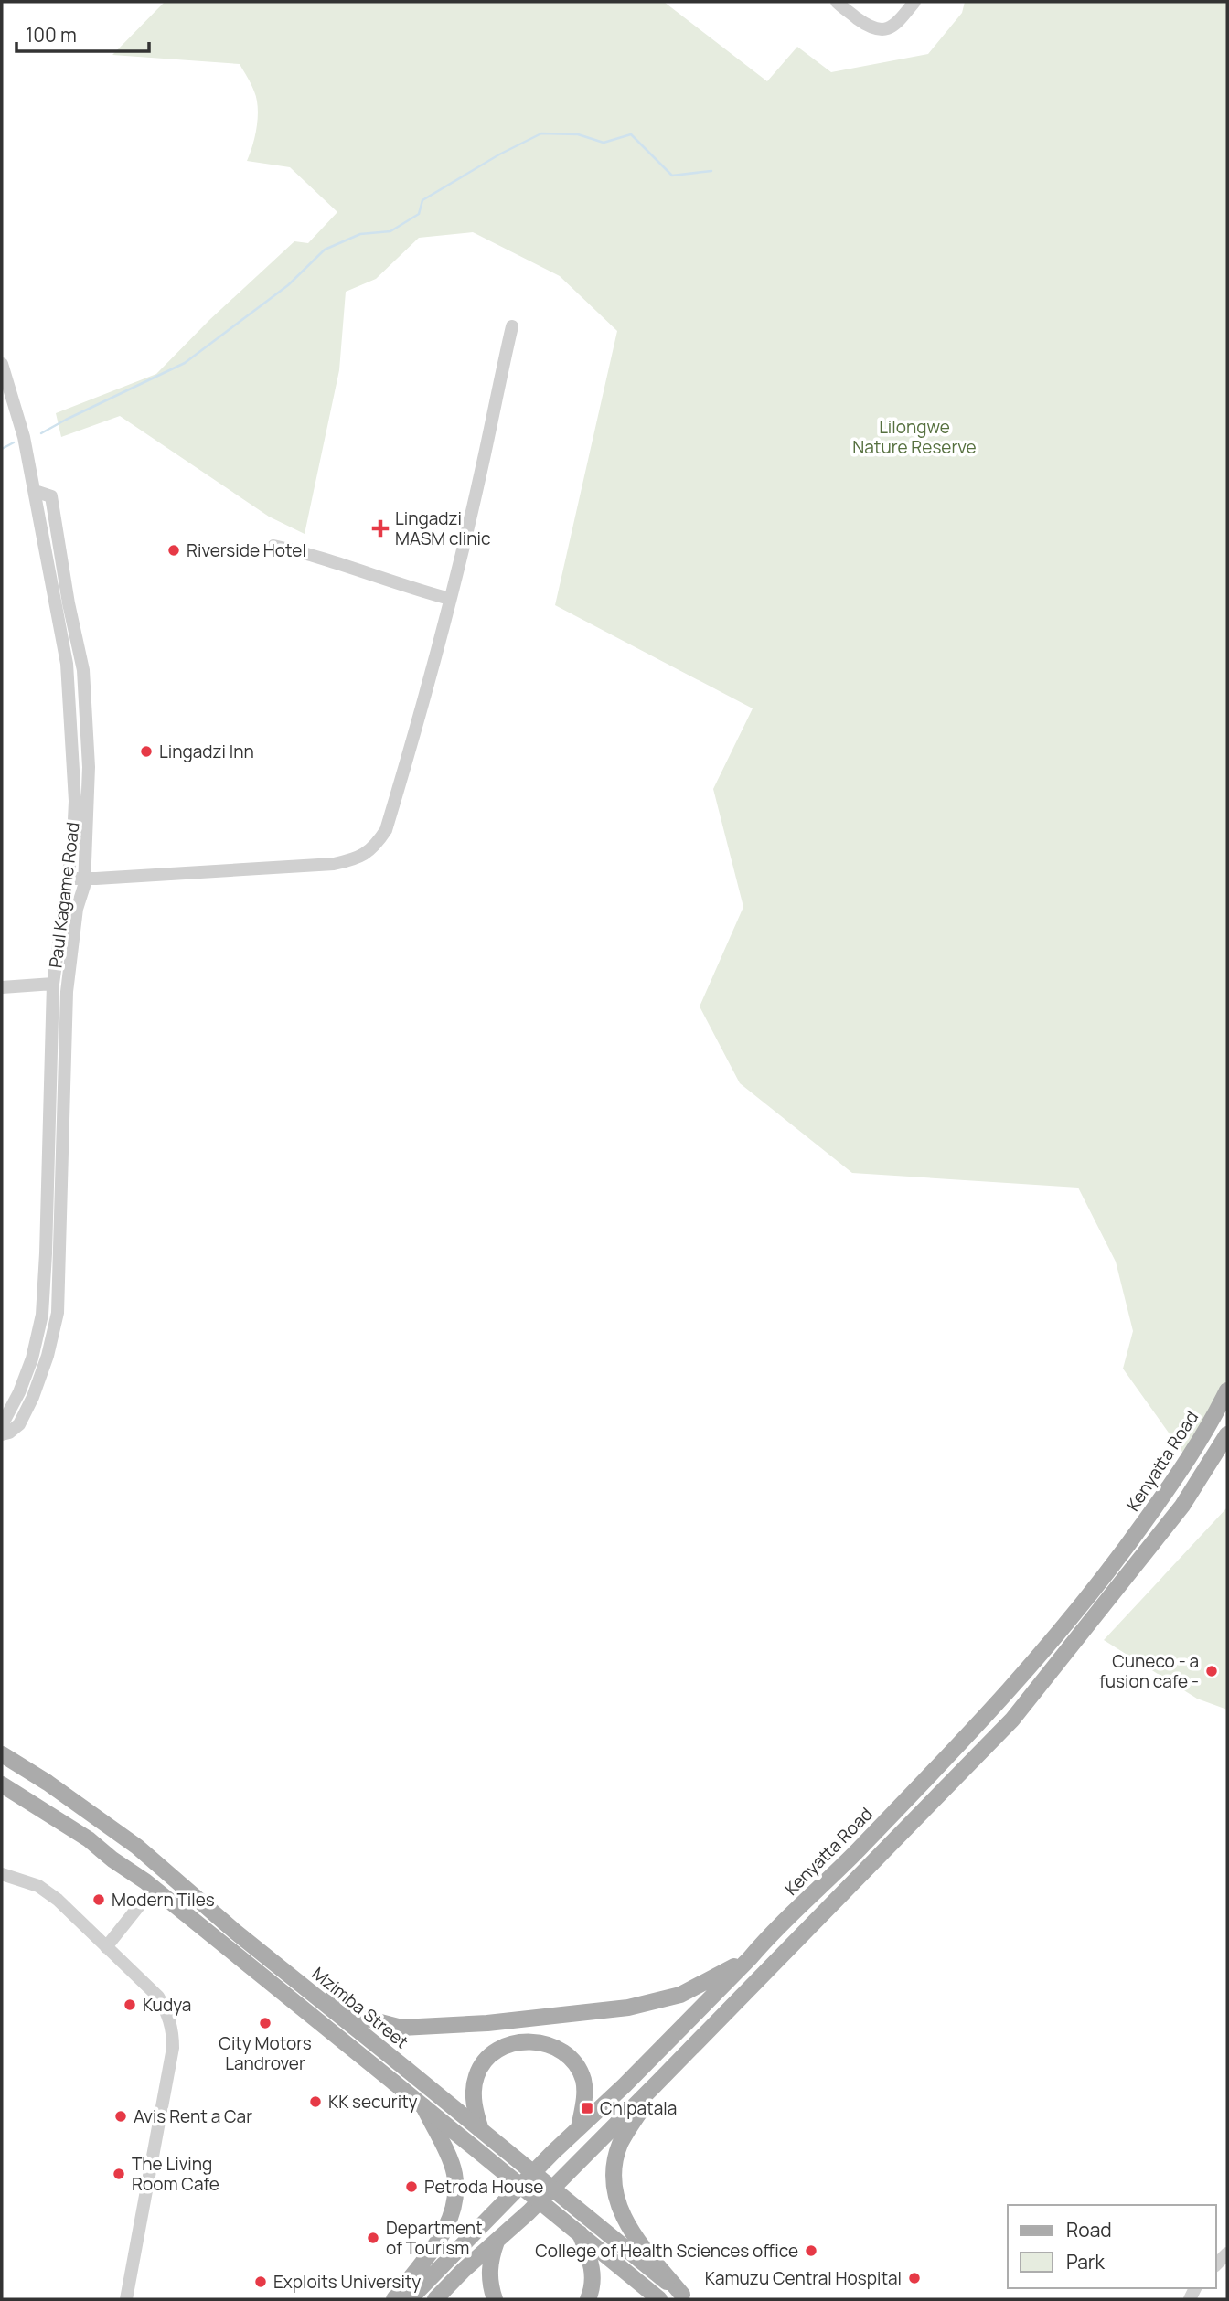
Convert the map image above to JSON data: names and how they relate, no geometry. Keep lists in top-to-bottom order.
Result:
{
  "streets": {
    "main road": ["Kenyatta Road", "Mzimba Street"],
    "street": ["Paul Kagame Road"]
  },
  "parks": ["Lilongwe Nature Reserve"],
  "places": {
    "health": ["Lingadzi MASM clinic"],
    "other": [
      "Riverside Hotel",
      "Lingadzi Inn",
      "Cuneco - a fusion cafe -",
      "Modern Tiles",
      "Kudya",
      "City Motors Landrover",
      "KK security",
      "Avis Rent a Car",
      "The Living Room Cafe",
      "Petroda House",
      "Department of Tourism",
      "College of Health Sciences office",
      "Kamuzu Central Hospital",
      "Exploits University"
    ],
    "transit": ["Chipatala"]
  },
  "legend": ["Road", "Park"],
  "scale_bar": "100 m"
}
